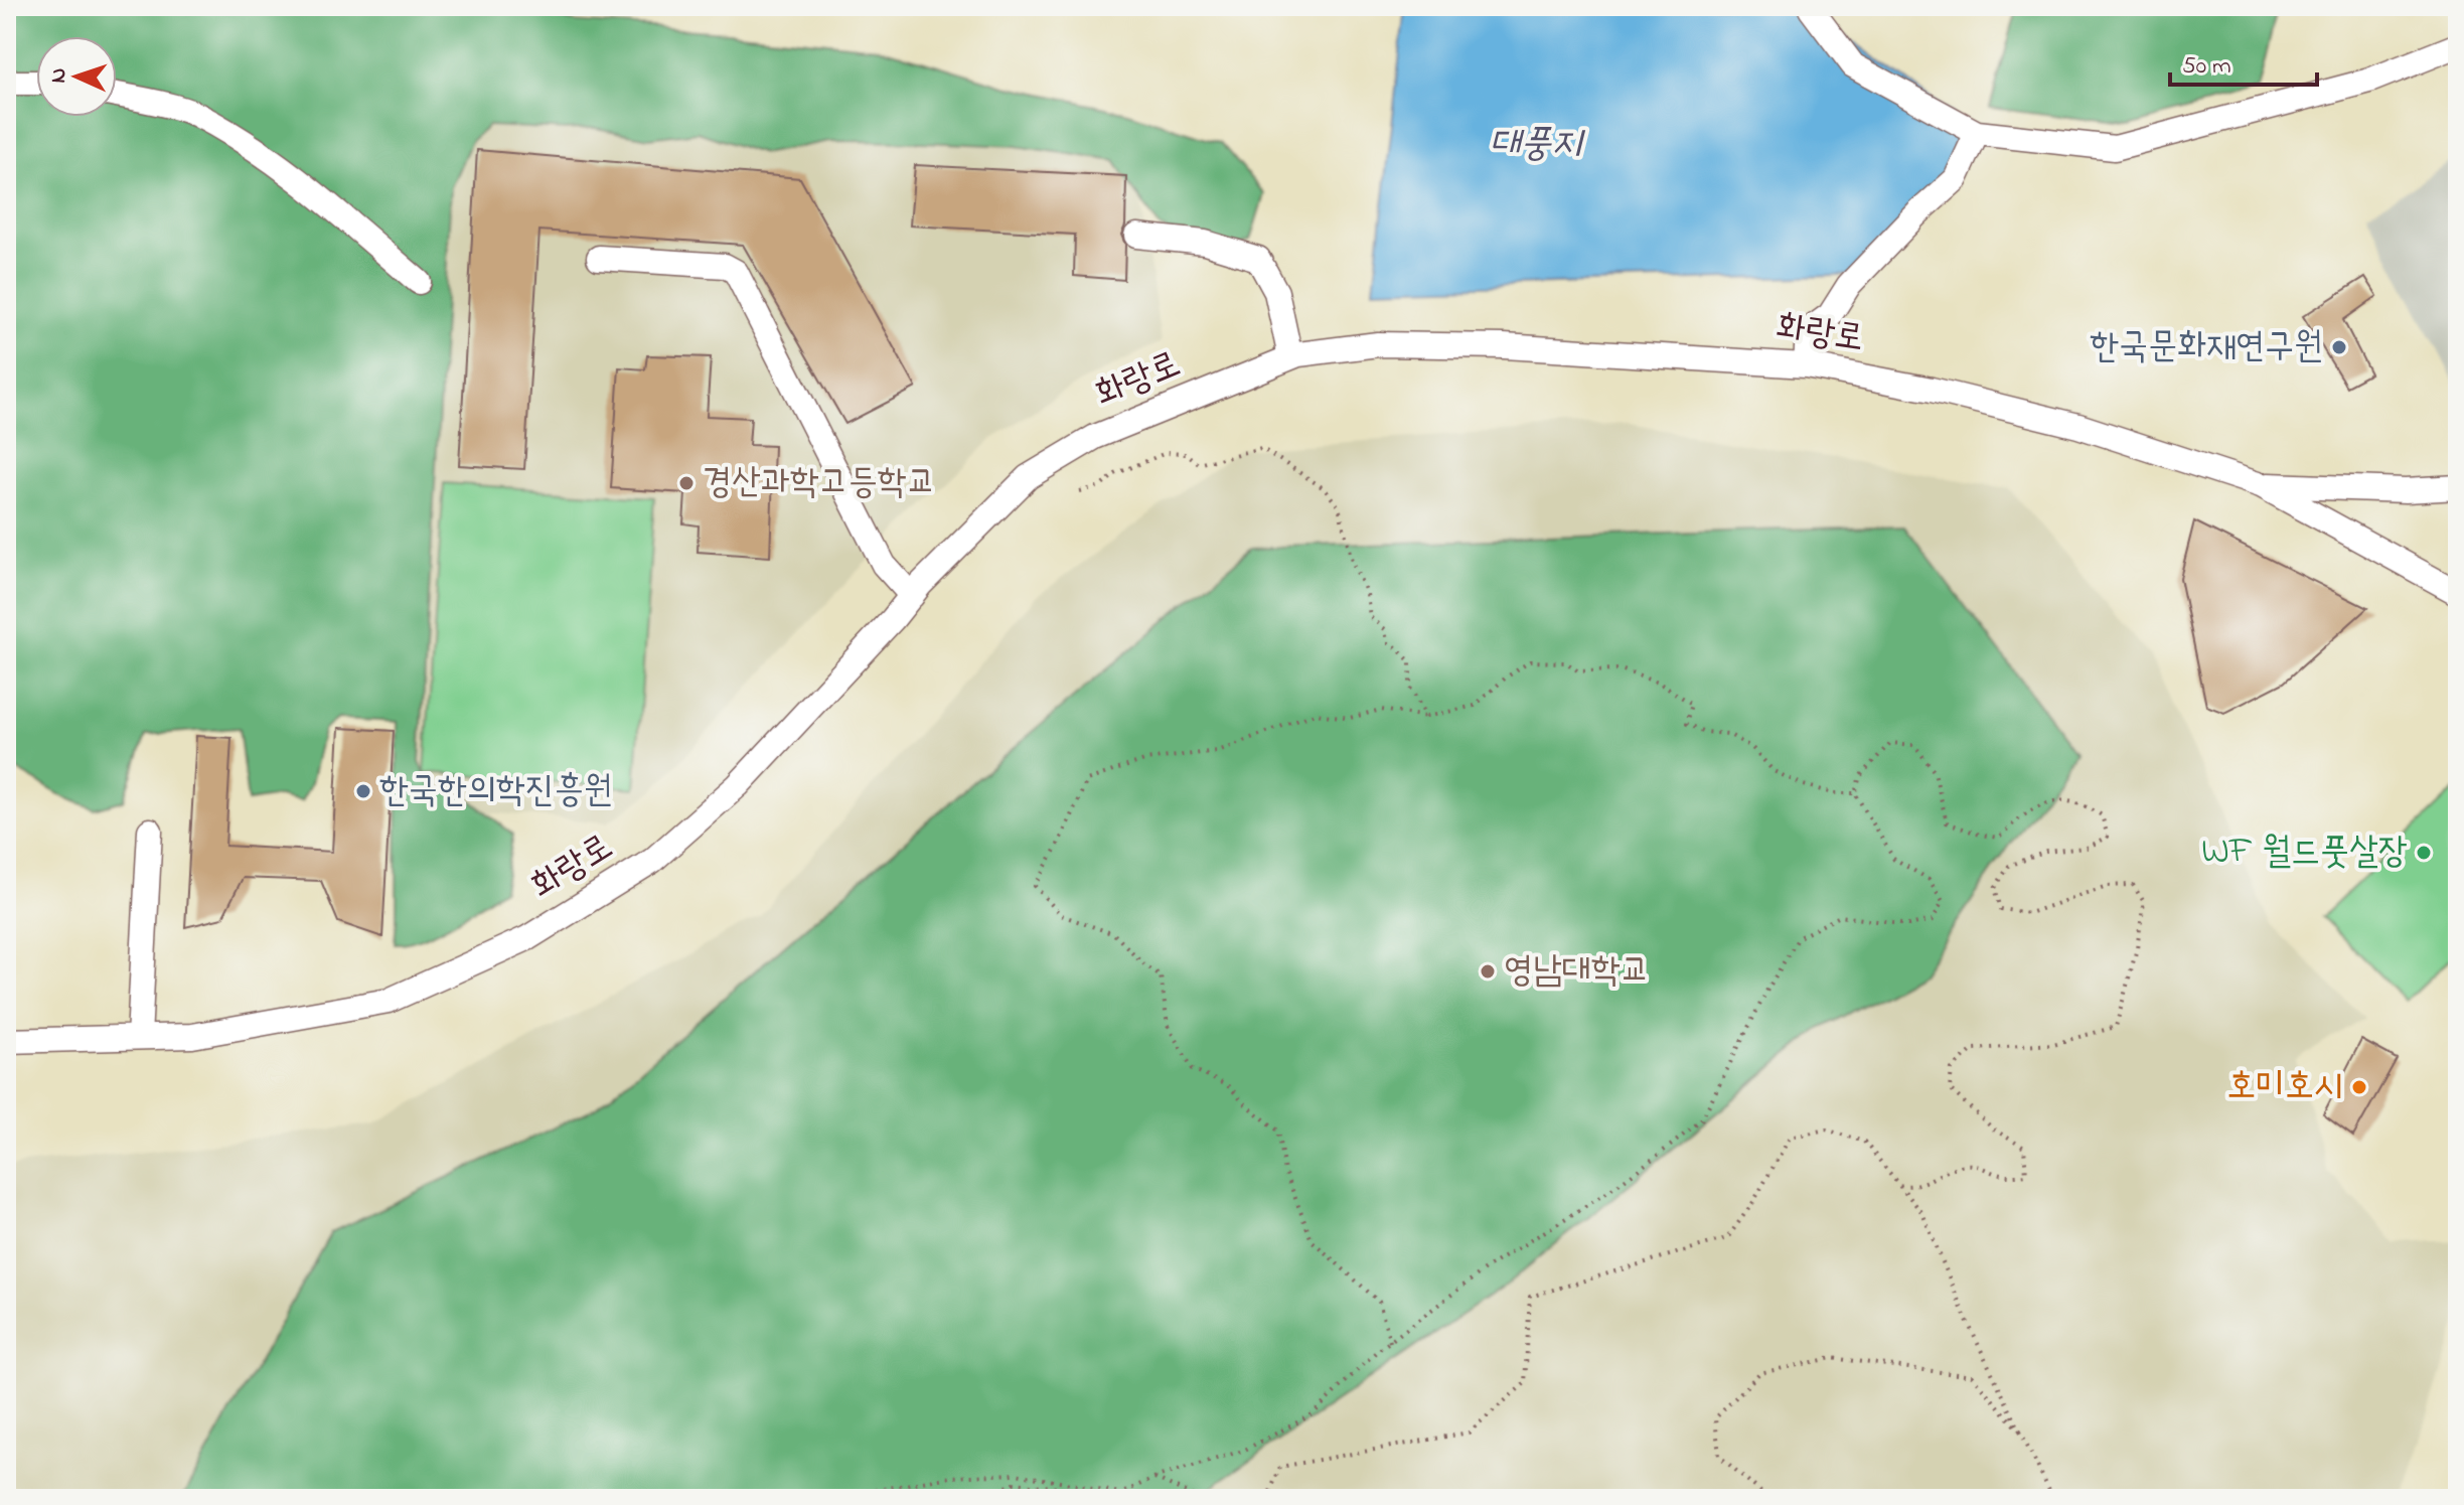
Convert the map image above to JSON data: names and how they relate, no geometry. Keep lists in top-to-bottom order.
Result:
{
  "streets": {
    "street": ["화랑로"]
  },
  "water": ["대풍지"],
  "places": [
    "한국문화재연구원",
    "경산과학고등학교",
    "한국한의학진흥원",
    "WF 월드풋살장",
    "영남대학교",
    "호미호시"
  ],
  "scale_bar": "50 m",
  "north": "left"
}
